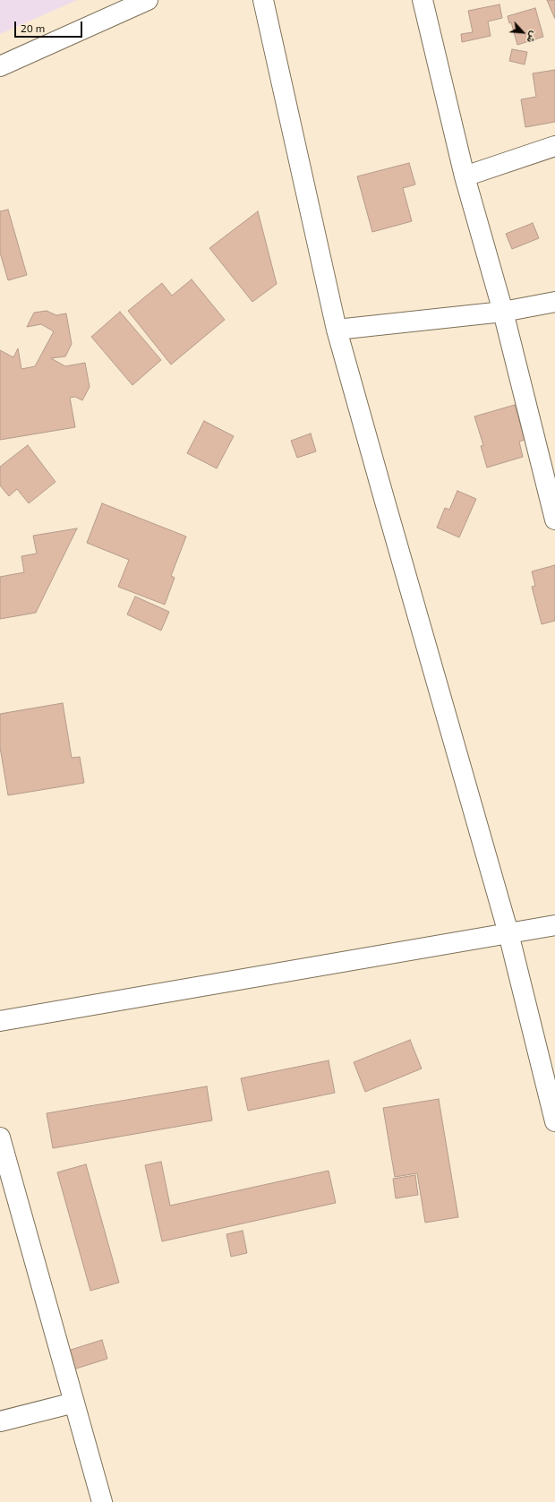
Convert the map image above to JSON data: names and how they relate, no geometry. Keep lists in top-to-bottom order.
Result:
{
  "scale_bar": "20 m",
  "north": "bottom right"
}
